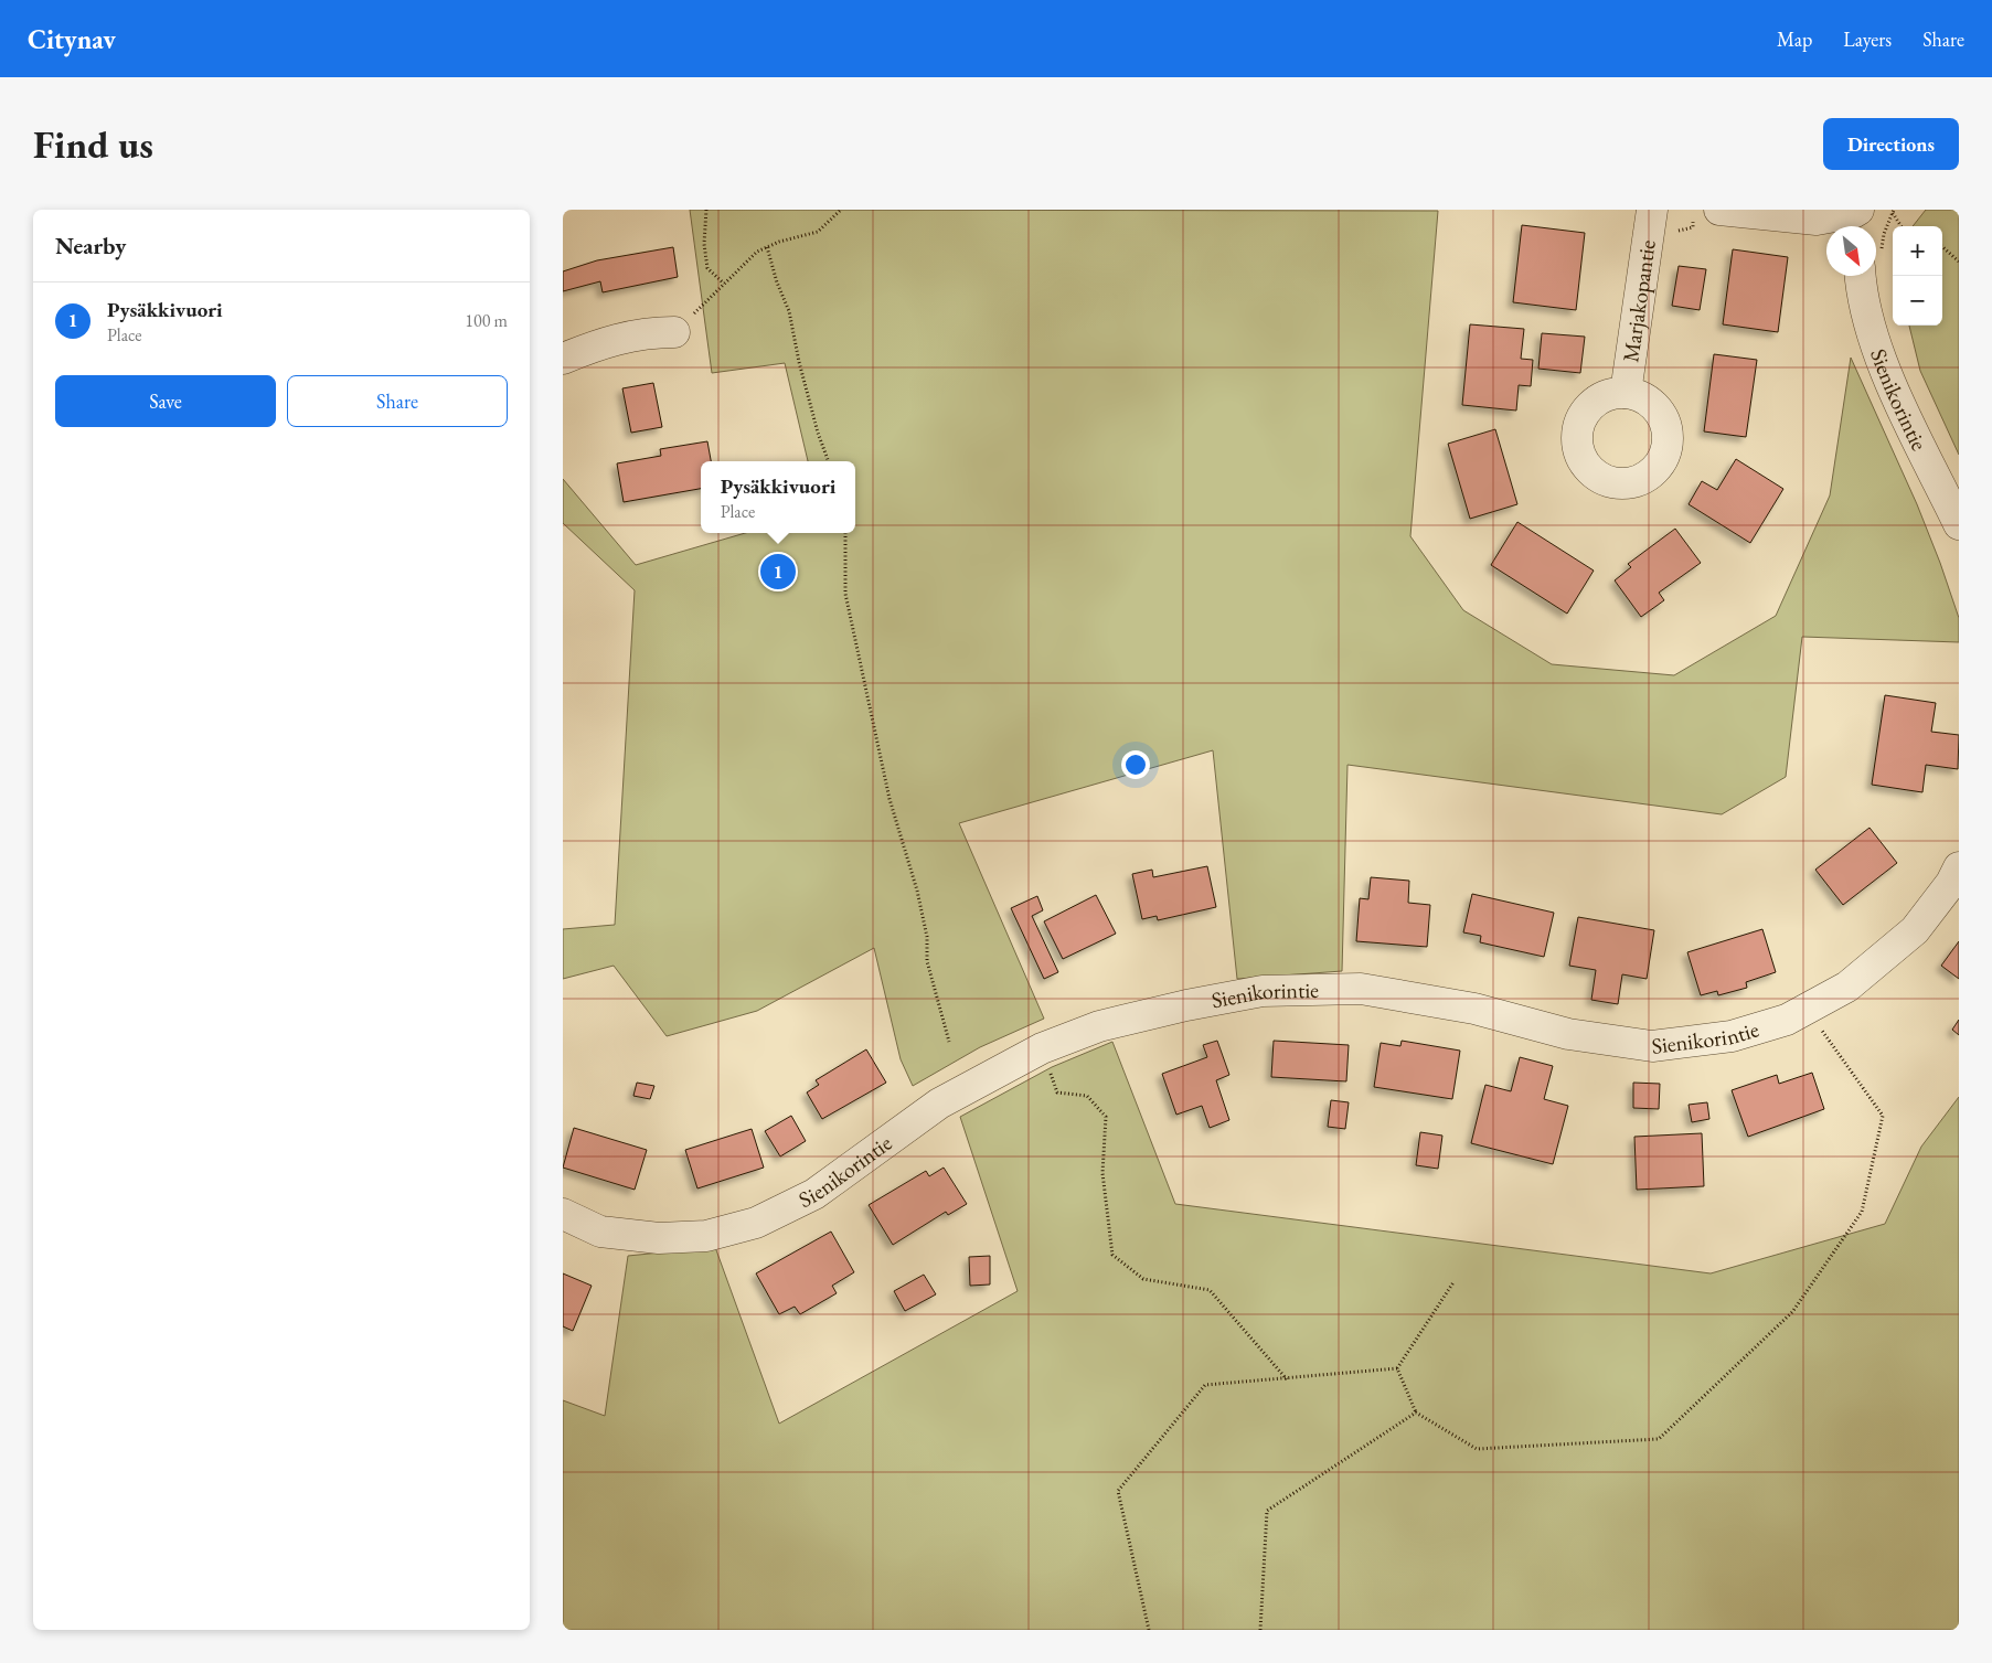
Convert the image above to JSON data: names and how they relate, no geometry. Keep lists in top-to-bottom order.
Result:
{
  "streets": {
    "street": ["Marjakopantie", "Sienikorintie"]
  },
  "north": "bottom right",
  "page": {
    "header": "Citynav",
    "nav": ["Map", "Layers", "Share"],
    "buttons": [
      "Directions",
      ["Save", "Share"]
    ],
    "title": "Find us",
    "heading": "Nearby",
    "map_buttons": ["+", "−"],
    "list": [
      {
        "mark": "1",
        "name": "Pysäkkivuori",
        "note": "Place",
        "value": "100 m"
      }
    ],
    "popup": ["Pysäkkivuori", "Place"],
    "pins": "1"
  }
}
